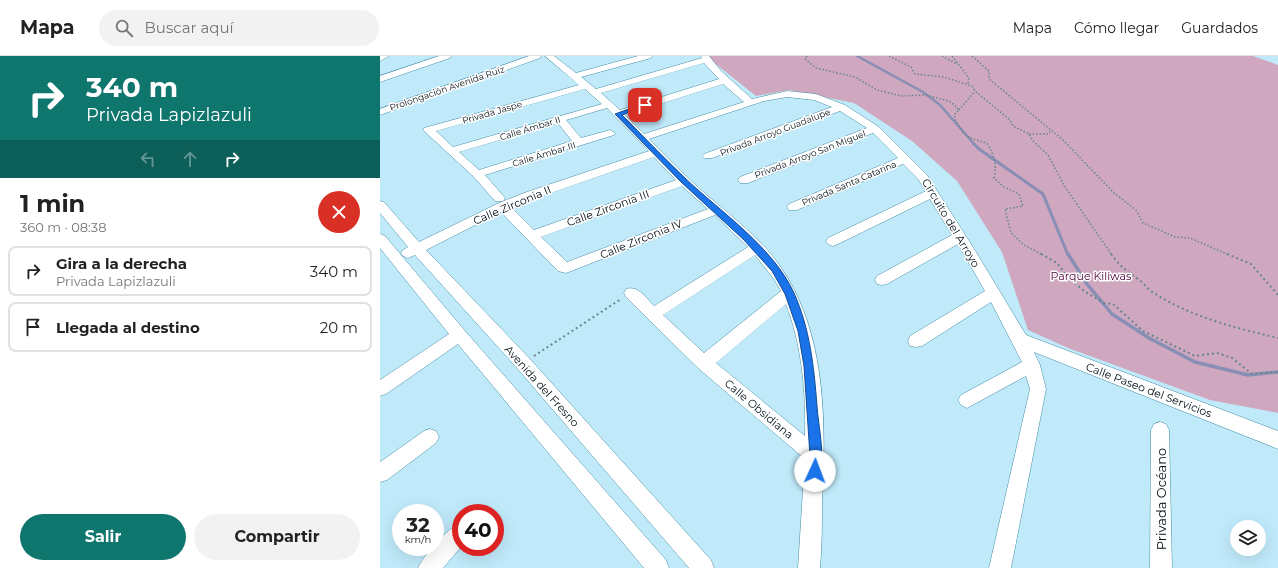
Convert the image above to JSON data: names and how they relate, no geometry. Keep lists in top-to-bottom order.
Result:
{
  "streets": {
    "street": [
      "Prolongación Avenida Ruíz",
      "Privada Jaspe",
      "Calle Ámbar II",
      "Privada Arroyo Guadalupe",
      "Calle Ámbar III",
      "Privada Arroyo San Miguel",
      "Privada Santa Catarina",
      "Calle Zirconia II",
      "Calle Zirconia III",
      "Circuito del Arroyo",
      "Calle Zirconia IV",
      "Avenida del Fresno",
      "Calle Paseo del Servicios",
      "Calle Obsidiana",
      "Privada Océano"
    ]
  },
  "crossings": [
    ["Privada Jaspe", "Calle Ámbar II"],
    ["Privada Arroyo Guadalupe", "Circuito del Arroyo"],
    ["Privada Arroyo San Miguel", "Circuito del Arroyo"],
    ["Privada Santa Catarina", "Circuito del Arroyo"],
    ["Calle Zirconia II", "Avenida del Fresno"],
    ["Calle Zirconia III", "Calle Zirconia IV"],
    ["Circuito del Arroyo", "Calle Paseo del Servicios"]
  ],
  "parks": ["Parque Kiliwas"],
  "page": {
    "header": "Mapa",
    "search": "Buscar aquí",
    "nav": ["Mapa", "Cómo llegar", "Guardados"],
    "turn": ["340 m", "Privada Lapizlazuli"],
    "heading": ["1 min", "360 m · 08:38"],
    "list": [
      {
        "name": "Gira a la derecha",
        "note": "Privada Lapizlazuli",
        "value": "340 m"
      },
      {
        "name": "Llegada al destino",
        "value": "20 m"
      }
    ],
    "speed": "32 km/h",
    "limit": "40",
    "buttons": ["Salir", "Compartir"]
  }
}
